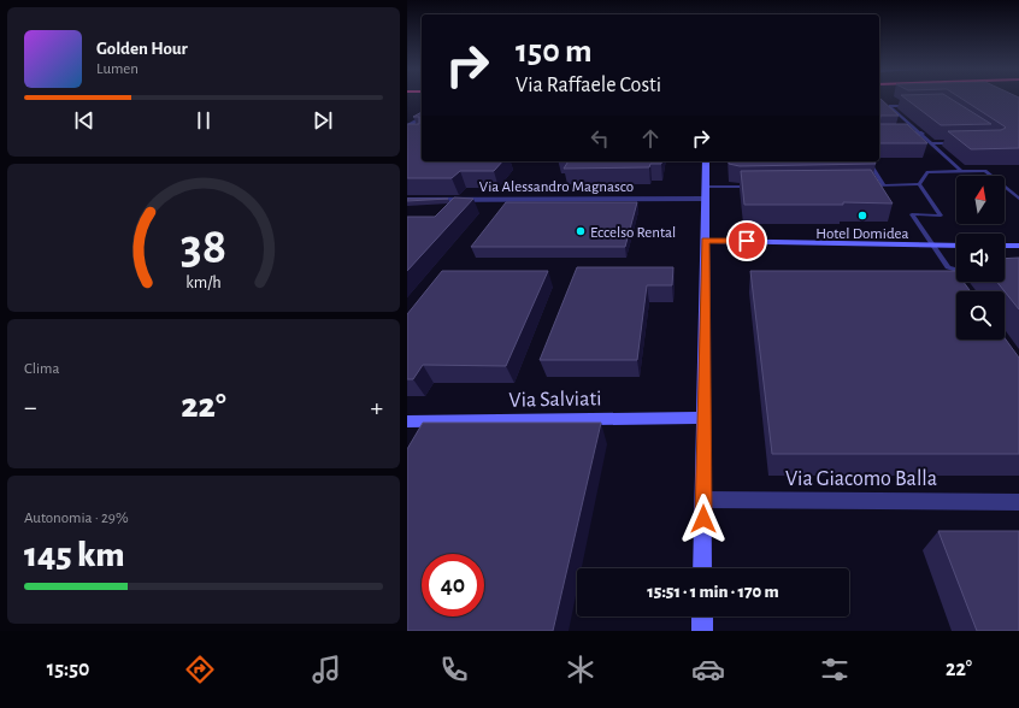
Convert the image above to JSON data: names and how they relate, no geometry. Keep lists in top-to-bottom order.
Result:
{
  "streets": {
    "street": ["Via Alessandro Magnasco", "Via Salviati", "Via Giacomo Balla"]
  },
  "places": ["Hotel Domidea", "Eccelso Rental"],
  "north": "top",
  "page": {
    "turn": ["150 m", "Via Raffaele Costi"],
    "song": ["Golden Hour", "Lumen"],
    "tile": [
      "Clima",
      ["Autonomia · 29%", "145 km"]
    ],
    "heat": ["−", "22°", "+"],
    "limit": "40",
    "trip": "15:51 · 1 min · 170 m",
    "tabs": ["15:50", "22°"],
    "gauge": ["38", "km/h"]
  }
}
